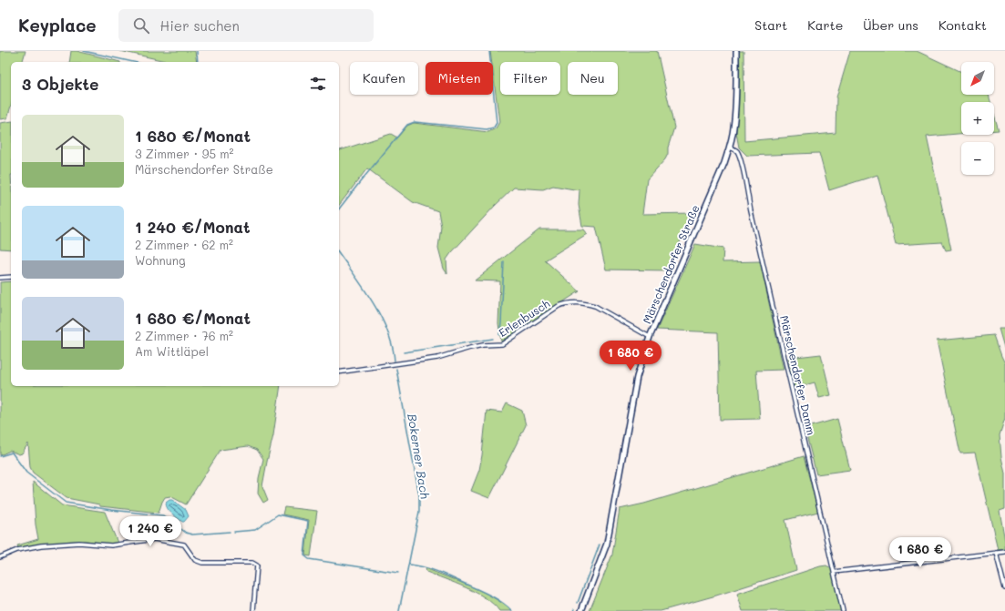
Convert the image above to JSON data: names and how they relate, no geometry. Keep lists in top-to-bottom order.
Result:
{
  "streets": {
    "street": ["Märschendorfer Straße", "Erlenbusch", "Märschendorfer Damm"]
  },
  "crossings": [
    ["Märschendorfer Straße", "Erlenbusch"],
    ["Märschendorfer Straße", "Märschendorfer Damm"]
  ],
  "water": ["Bokerner Bach"],
  "north": "bottom left",
  "page": {
    "header": "Keyplace",
    "search": "Hier suchen",
    "nav": [
      "Start",
      "Karte",
      "Über uns",
      "Kontakt"
    ],
    "map_buttons": ["+", "−"],
    "chip": [
      "Kaufen",
      "Mieten",
      "Filter",
      "Neu"
    ],
    "heading": "3 Objekte",
    "list": [
      {
        "name": "1 680 €/Monat",
        "note": "3 Zimmer · 95 m² · Märschendorfer Straße"
      },
      {
        "name": "1 240 €/Monat",
        "note": "2 Zimmer · 62 m² · Wohnung"
      },
      {
        "name": "1 680 €/Monat",
        "note": "2 Zimmer · 76 m² · Am Wittläpel"
      }
    ],
    "price": ["1 680 €", "1 240 €", "1 680 €"]
  }
}
